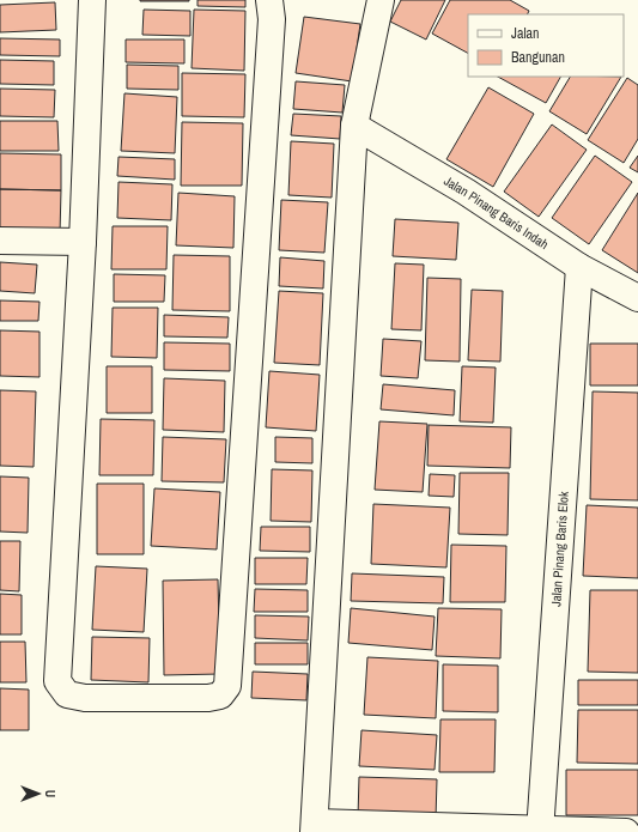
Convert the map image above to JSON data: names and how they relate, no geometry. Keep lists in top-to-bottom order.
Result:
{
  "streets": {
    "street": ["Jalan Pinang Baris Indah", "Jalan Pinang Baris Elok"]
  },
  "crossings": [
    ["Jalan Pinang Baris Indah", "Jalan Pinang Baris Elok"]
  ],
  "legend": ["Jalan", "Bangunan"],
  "north": "right"
}
